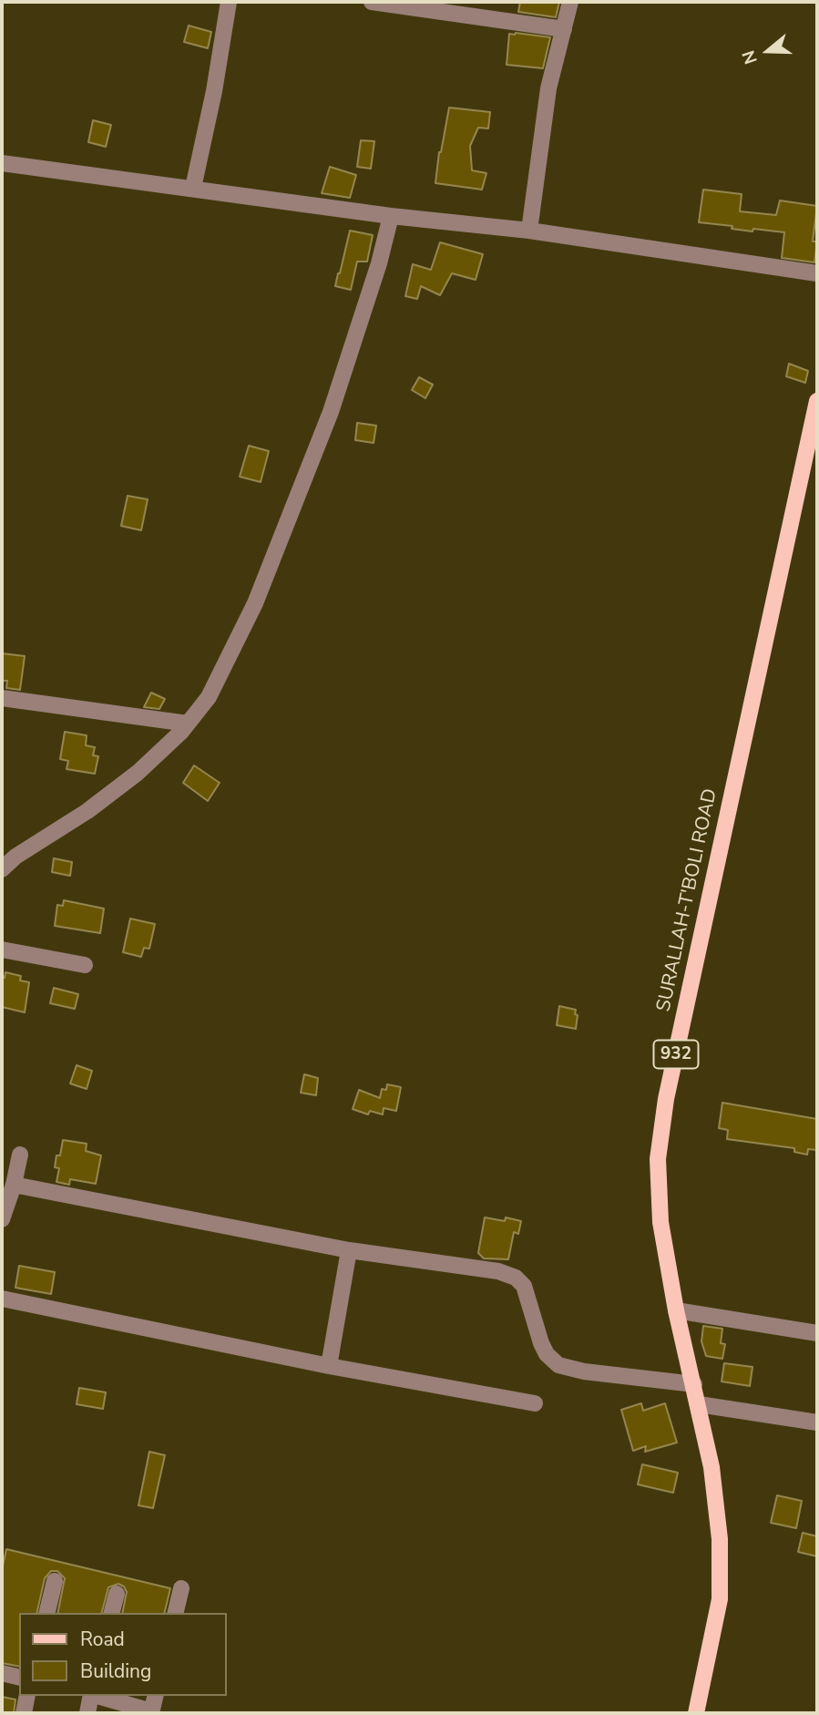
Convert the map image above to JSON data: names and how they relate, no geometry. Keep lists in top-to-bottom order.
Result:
{
  "streets": {
    "main road": ["SURALLAH-T'BOLI ROAD", "932"]
  },
  "legend": ["Road", "Building"],
  "north": "left"
}
